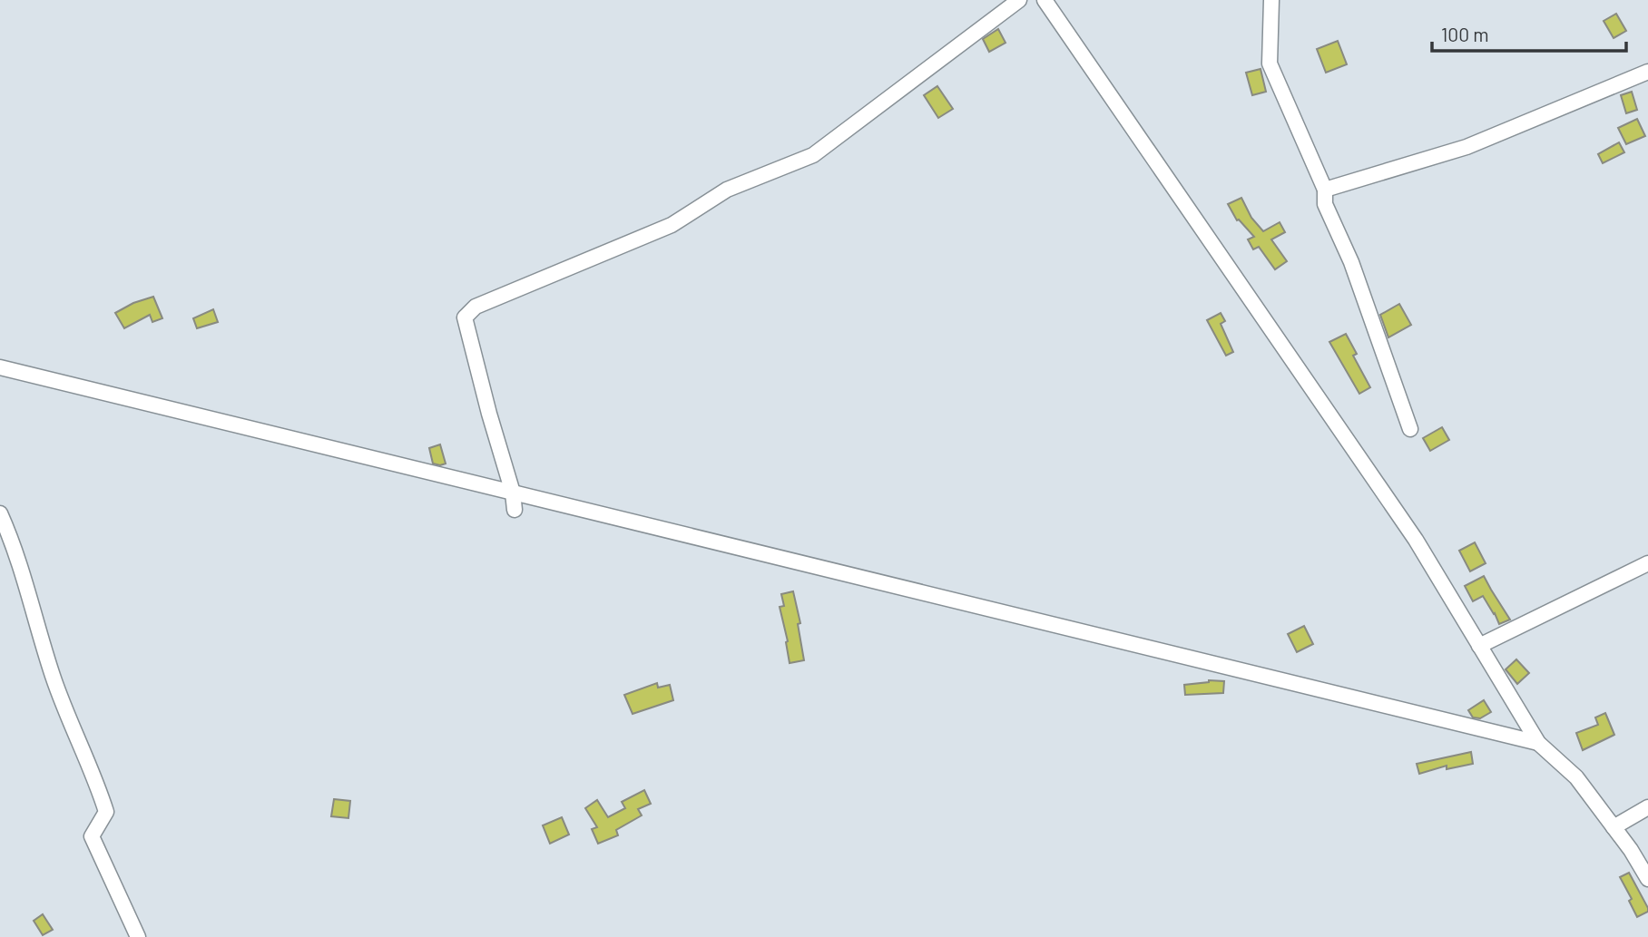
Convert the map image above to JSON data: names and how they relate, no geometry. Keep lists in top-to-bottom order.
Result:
{
  "scale_bar": "100 m"
}
